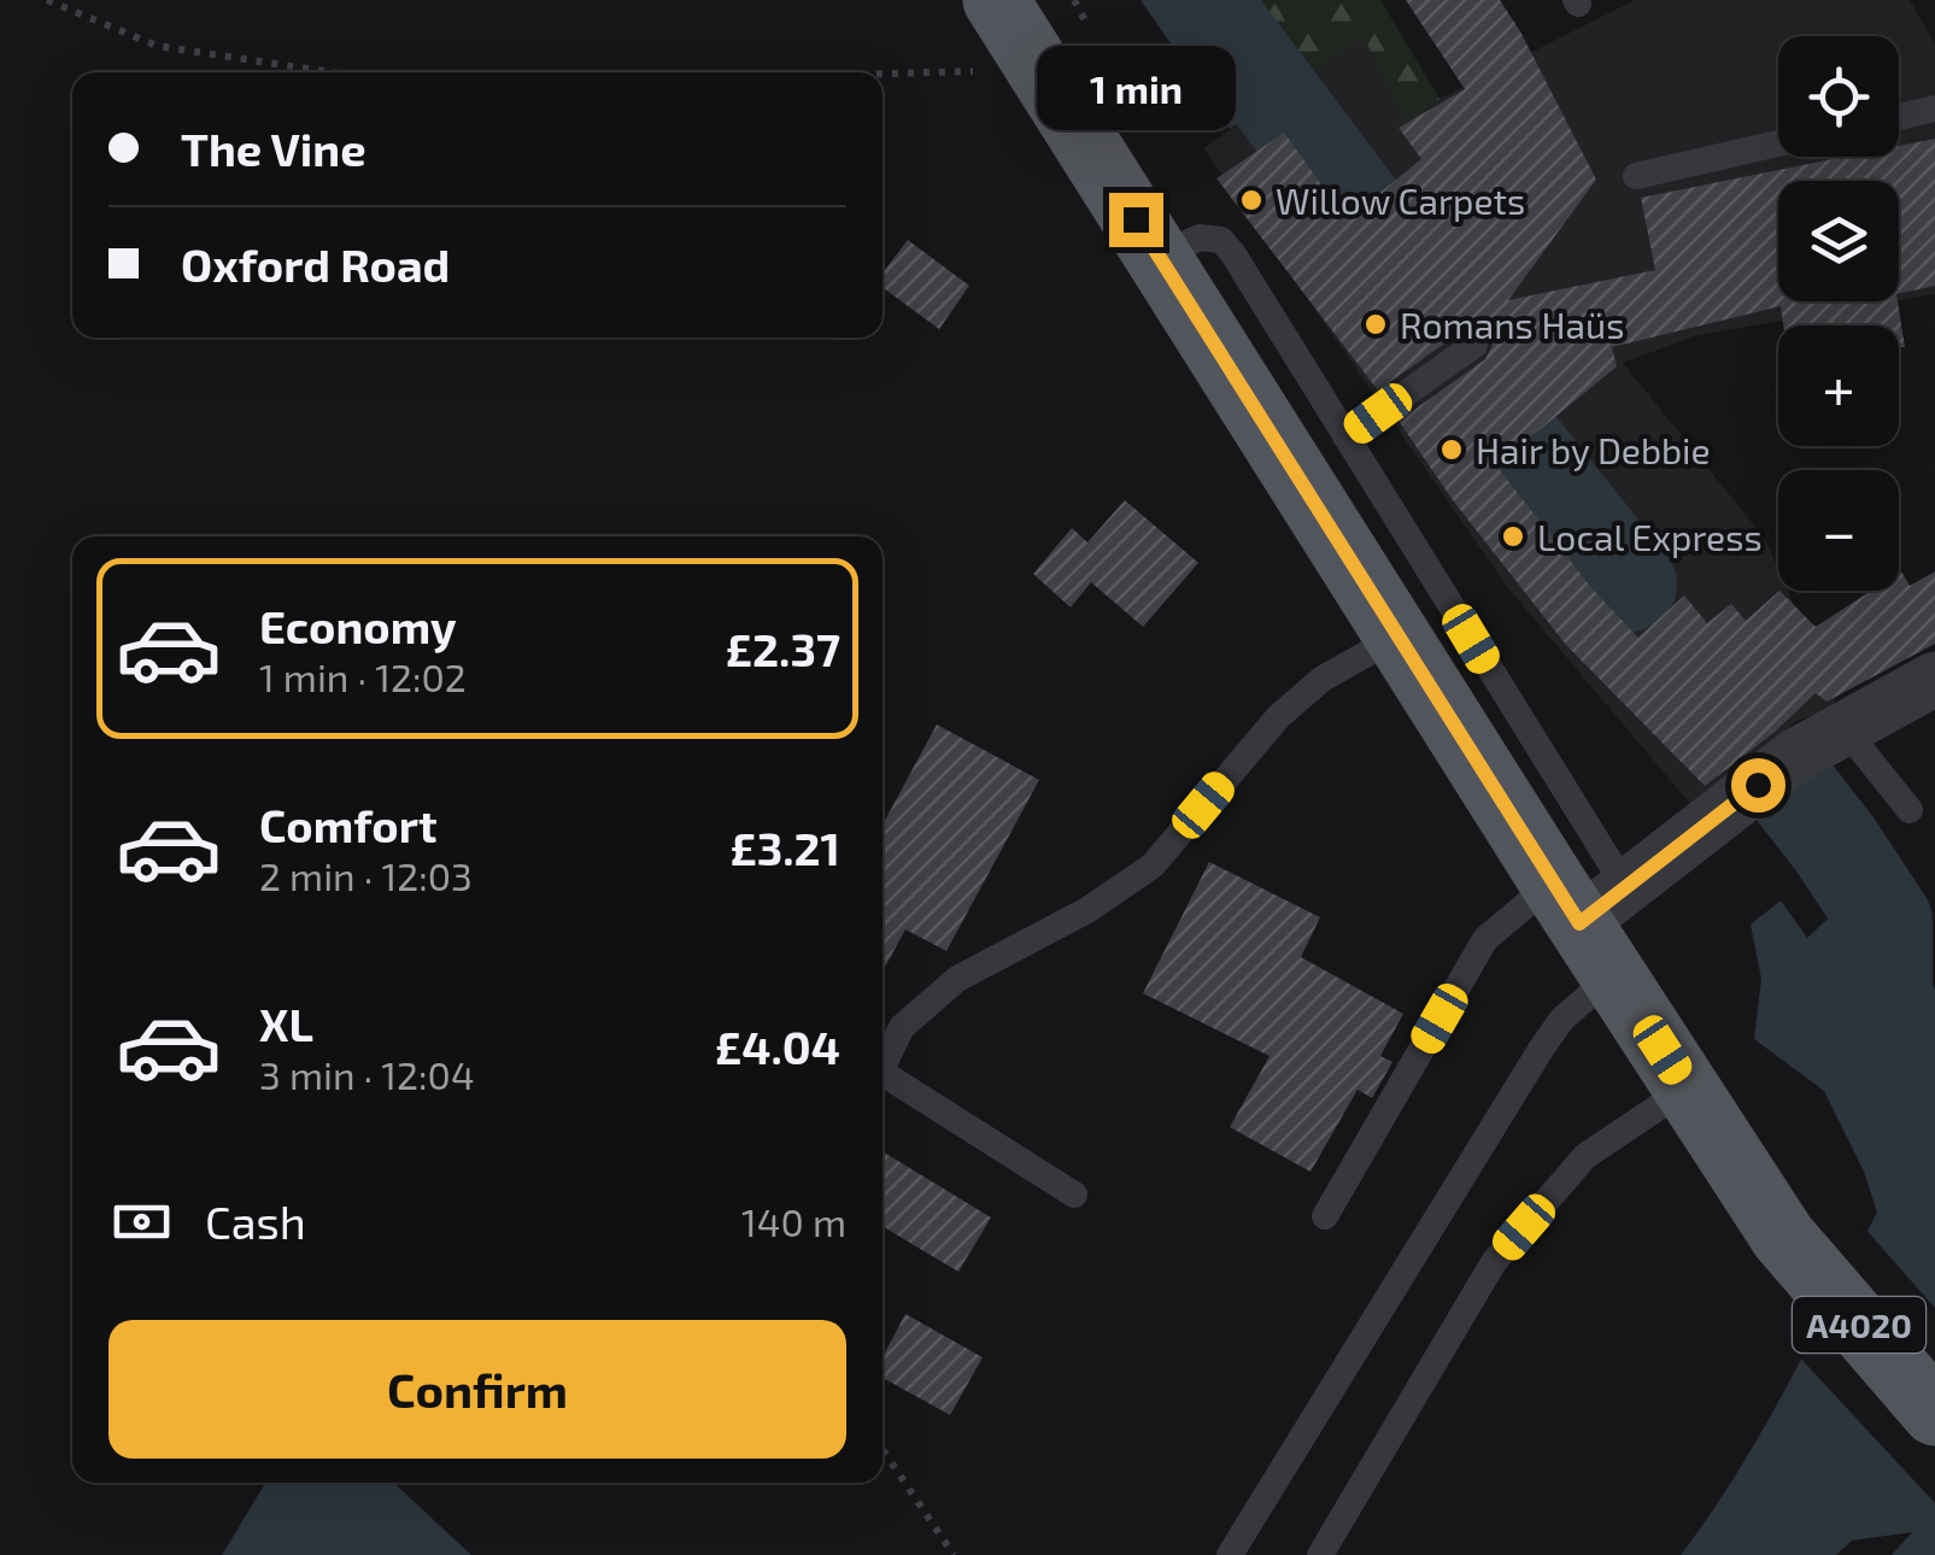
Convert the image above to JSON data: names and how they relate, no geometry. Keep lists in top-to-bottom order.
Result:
{
  "streets": {
    "main road": ["A4020"]
  },
  "places": [
    "Willow Carpets",
    "Romans Haüs",
    "Hair by Debbie",
    "Local Express"
  ],
  "page": {
    "map_buttons": ["+", "−"],
    "bubble": "1 min",
    "banner": ["The Vine", "Oxford Road"],
    "list": [
      {
        "name": "Economy",
        "note": "1 min · 12:02",
        "value": "£2.37"
      },
      {
        "name": "Comfort",
        "note": "2 min · 12:03",
        "value": "£3.21"
      },
      {
        "name": "XL",
        "note": "3 min · 12:04",
        "value": "£4.04"
      }
    ],
    "pay": ["Cash", "140 m"],
    "buttons": "Confirm"
  }
}
